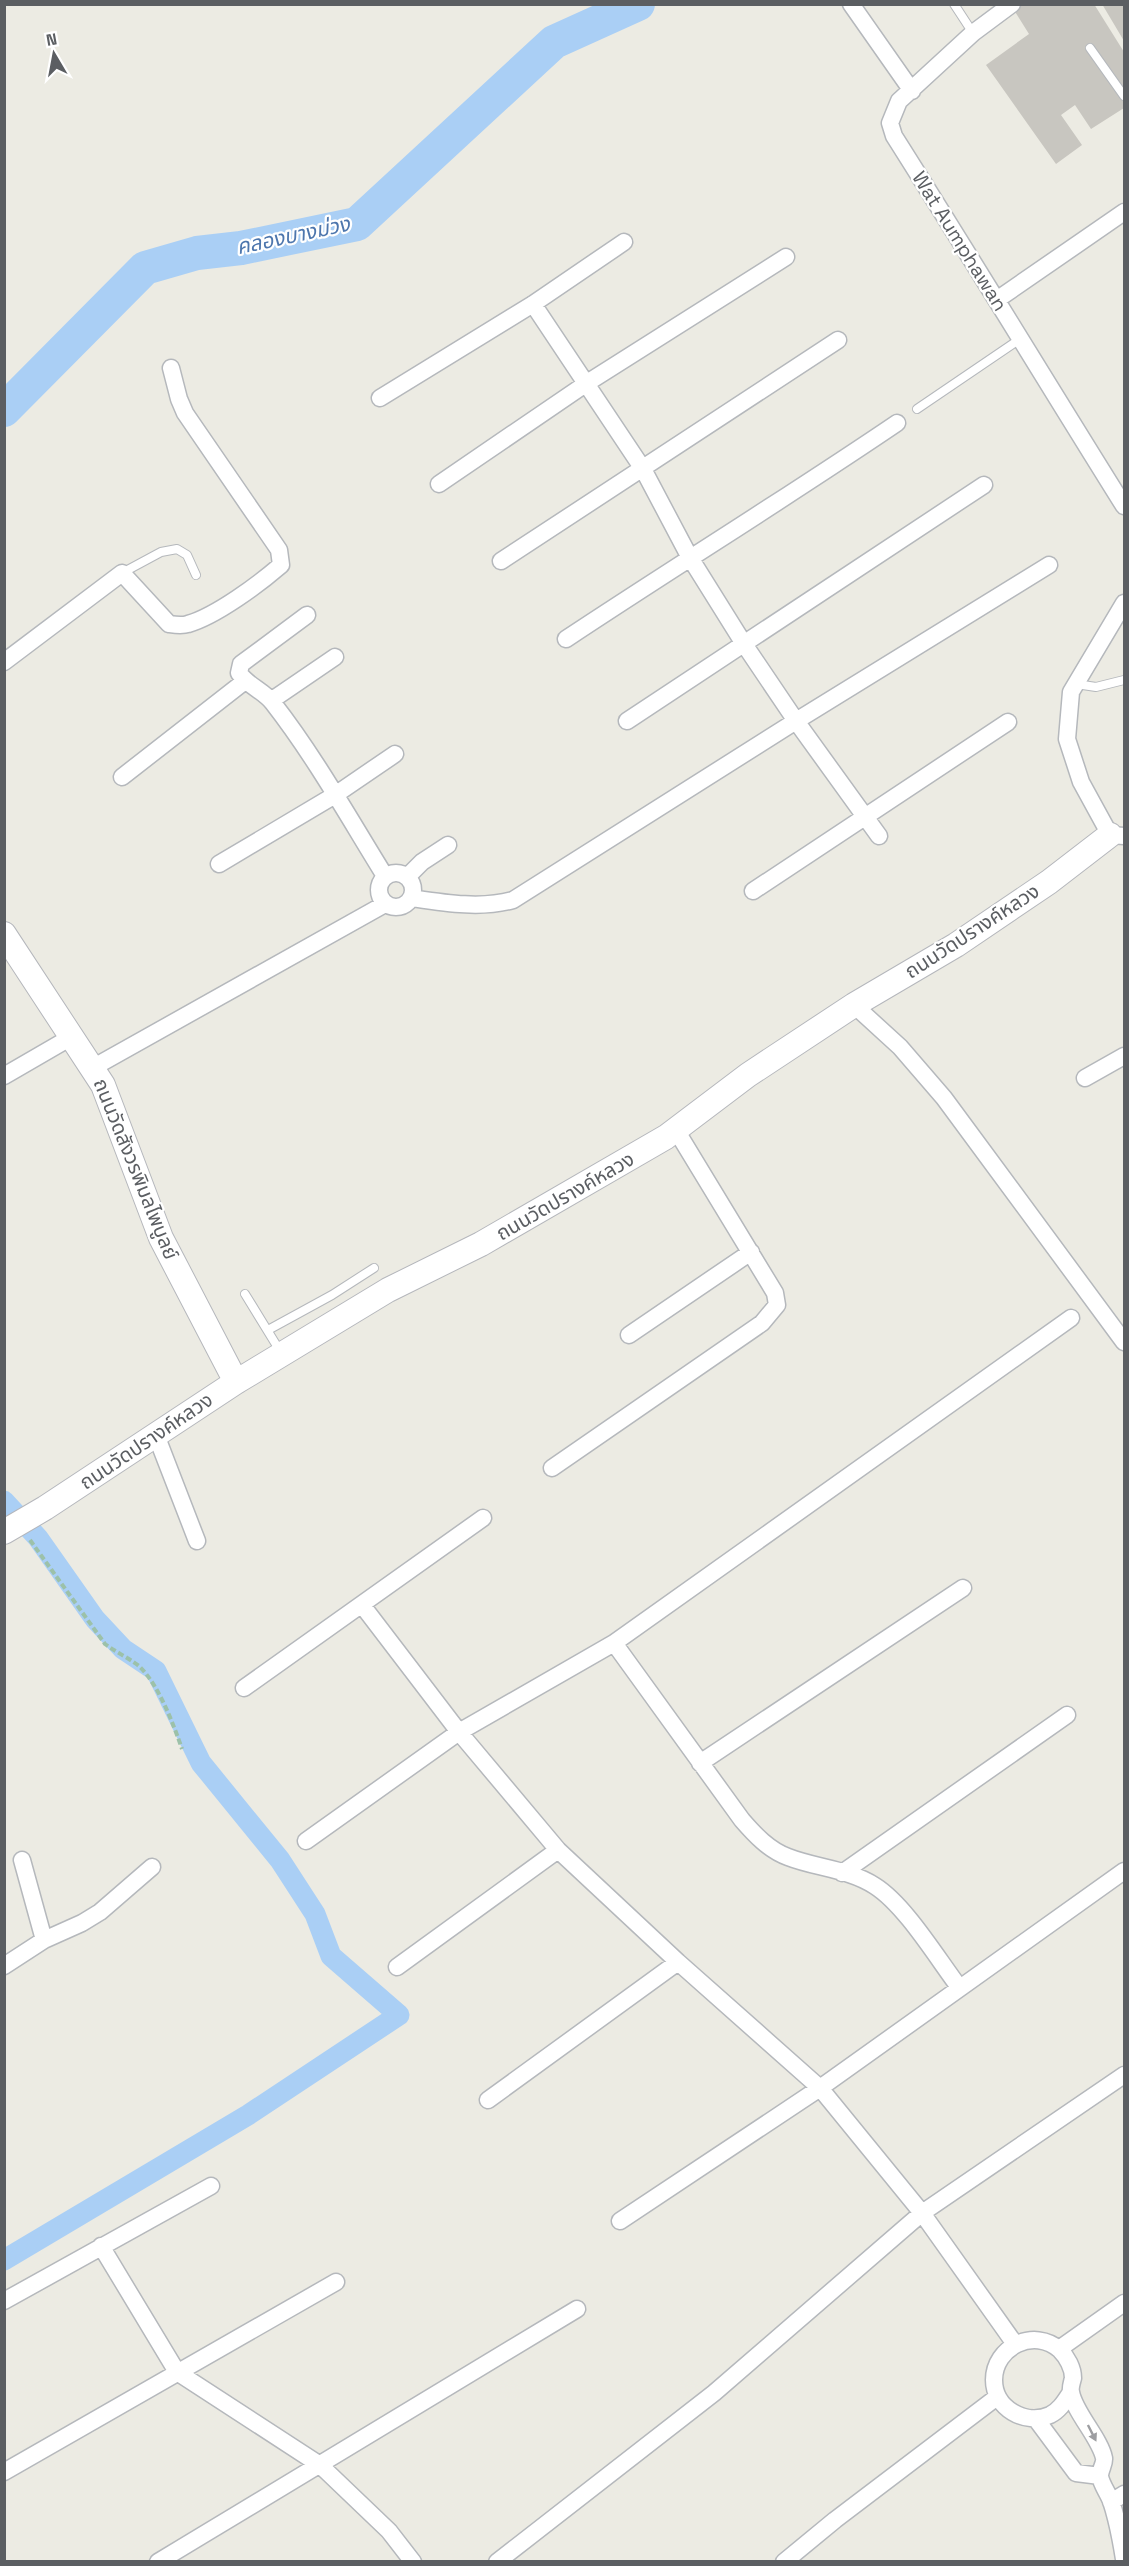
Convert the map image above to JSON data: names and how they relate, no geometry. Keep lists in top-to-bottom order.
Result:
{
  "streets": {
    "street": ["Wat Aumphawan", "ถนนวัดปรางค์หลวง", "ถนนวัดสังวรพิมลไพบูลย์"]
  },
  "crossings": [
    ["ถนนวัดปรางค์หลวง", "ถนนวัดสังวรพิมลไพบูลย์"]
  ],
  "water": ["คลองบางม่วง"],
  "north": "top"
}
